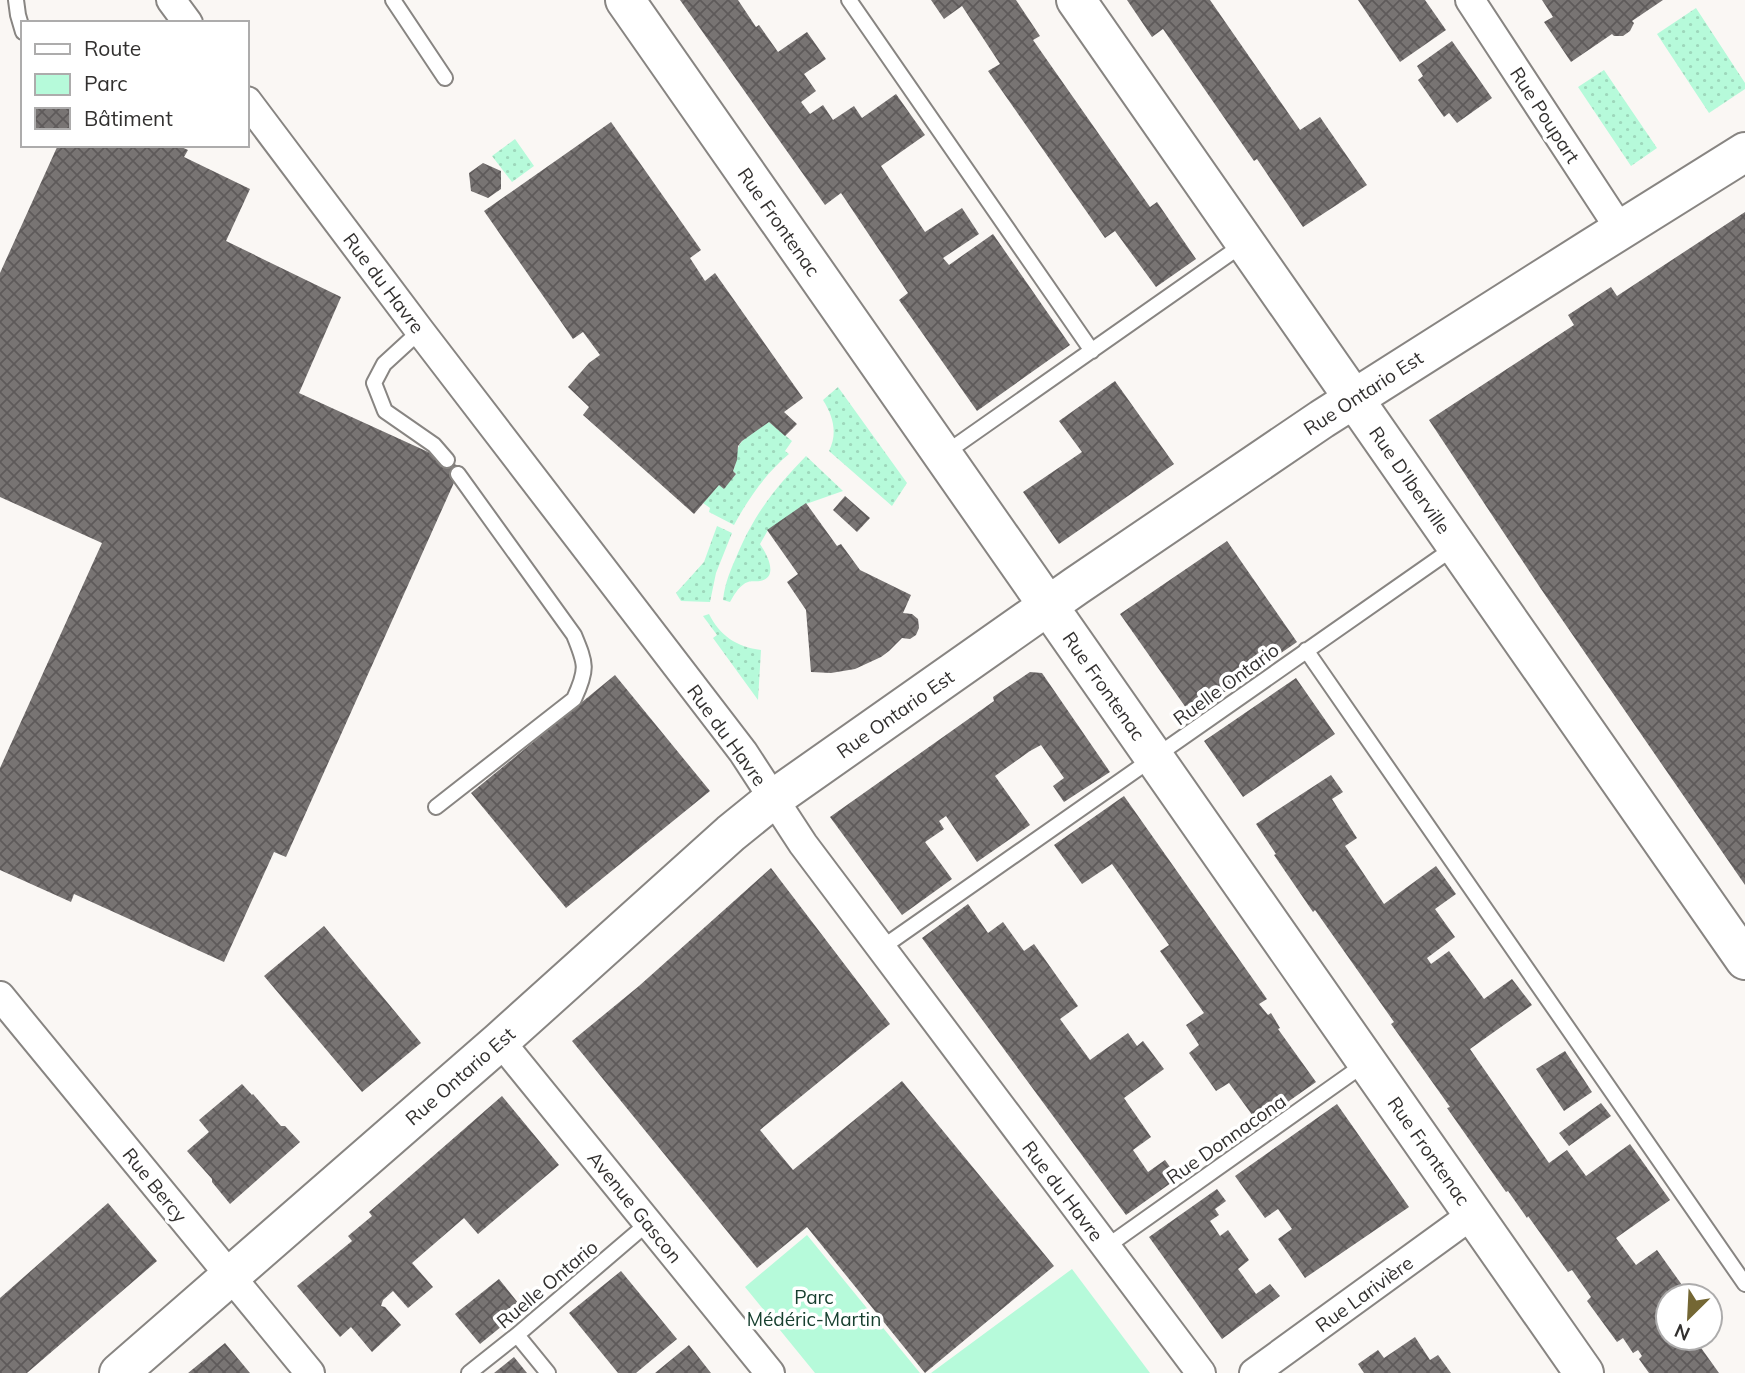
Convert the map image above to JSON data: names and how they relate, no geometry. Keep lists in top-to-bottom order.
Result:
{
  "streets": {
    "main road": ["Rue Frontenac", "Rue Ontario Est", "Rue D'Iberville"],
    "street": [
      "Rue Poupart",
      "Rue du Havre",
      "Rue Bercy",
      "Avenue Gascon",
      "Rue Larivière"
    ],
    "lane": ["Ruelle Ontario", "Rue Donnacona"]
  },
  "crossings": [
    ["Rue Poupart", "Rue Ontario Est"],
    ["Rue Frontenac", "Rue Ontario Est"],
    ["Rue Frontenac", "Ruelle Ontario"],
    ["Rue Frontenac", "Rue Donnacona"],
    ["Rue Frontenac", "Rue Larivière"],
    ["Rue du Havre", "Rue Ontario Est"],
    ["Rue du Havre", "Ruelle Ontario"],
    ["Rue du Havre", "Rue Donnacona"],
    ["Rue Ontario Est", "Rue D'Iberville"],
    ["Rue Ontario Est", "Rue Bercy"],
    ["Rue Ontario Est", "Avenue Gascon"],
    ["Rue D'Iberville", "Ruelle Ontario"],
    ["Ruelle Ontario", "Avenue Gascon"]
  ],
  "parks": ["Parc Médéric-Martin"],
  "legend": ["Route", "Parc", "Bâtiment"],
  "north": "bottom left"
}
